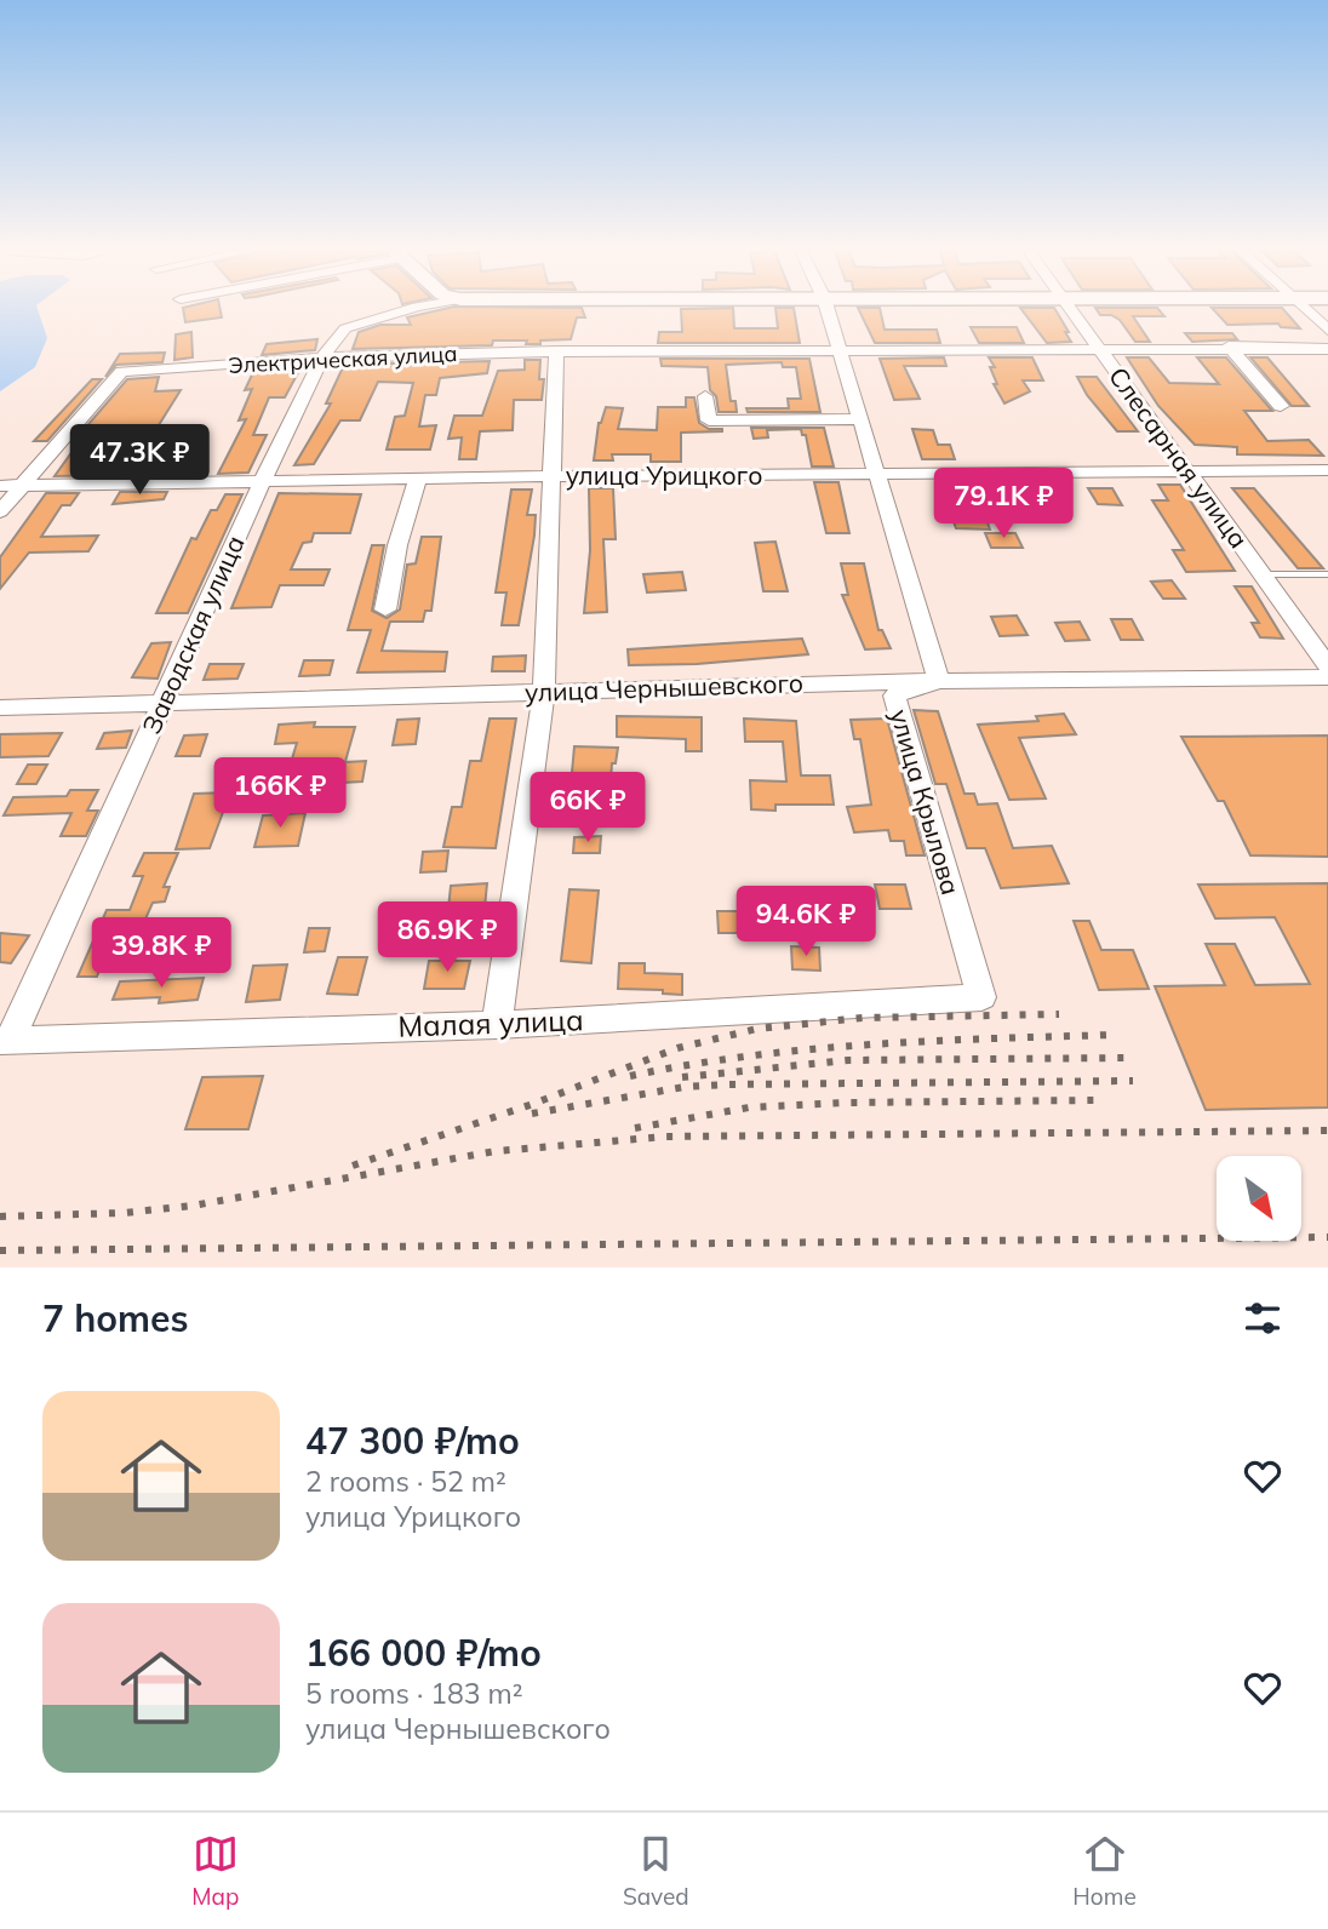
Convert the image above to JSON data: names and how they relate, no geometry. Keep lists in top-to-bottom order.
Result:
{
  "streets": {
    "street": [
      "Электрическая улица",
      "Слесарная улица",
      "улица Урицкого",
      "Заводская улица",
      "улица Чернышевского",
      "улица Крылова",
      "Малая улица"
    ]
  },
  "crossings": [
    ["Электрическая улица", "Слесарная улица"],
    ["Электрическая улица", "улица Урицкого"],
    ["Электрическая улица", "Заводская улица"],
    ["Электрическая улица", "улица Крылова"],
    ["Слесарная улица", "улица Урицкого"],
    ["улица Урицкого", "Заводская улица"],
    ["улица Урицкого", "улица Крылова"],
    ["Заводская улица", "улица Чернышевского"],
    ["Заводская улица", "Малая улица"],
    ["улица Чернышевского", "улица Крылова"],
    ["улица Крылова", "Малая улица"]
  ],
  "north": "bottom right",
  "page": {
    "price": [
      "47.3K ₽",
      "79.1K ₽",
      "166K ₽",
      "66K ₽",
      "94.6K ₽",
      "86.9K ₽",
      "39.8K ₽"
    ],
    "heading": "7 homes",
    "list": [
      {
        "name": "47 300 ₽/mo",
        "note": "2 rooms · 52 m² · улица Урицкого"
      },
      {
        "name": "166 000 ₽/mo",
        "note": "5 rooms · 183 m² · улица Чернышевского"
      }
    ],
    "tabs": ["Map", "Saved", "Home"]
  }
}
